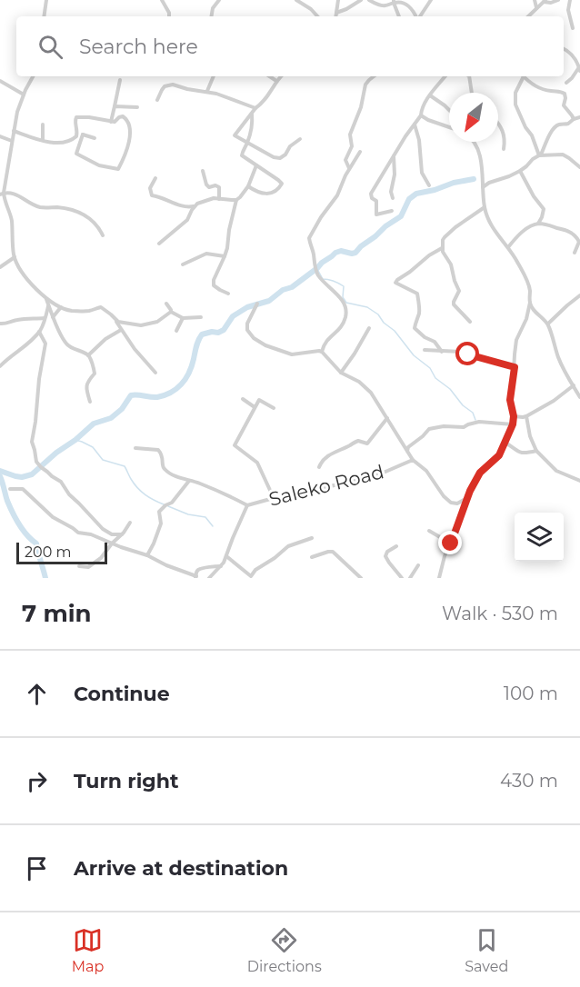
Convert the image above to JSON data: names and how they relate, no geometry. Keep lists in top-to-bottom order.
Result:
{
  "streets": {
    "street": ["Saleko Road"]
  },
  "scale_bar": "200 m",
  "north": "bottom left",
  "page": {
    "search": "Search here",
    "scale": "200 m",
    "heading": ["7 min", "Walk · 530 m"],
    "list": [
      ["Continue", "100 m"],
      ["Turn right", "430 m"],
      "Arrive at destination"
    ],
    "nav": ["Map", "Directions", "Saved"]
  }
}
